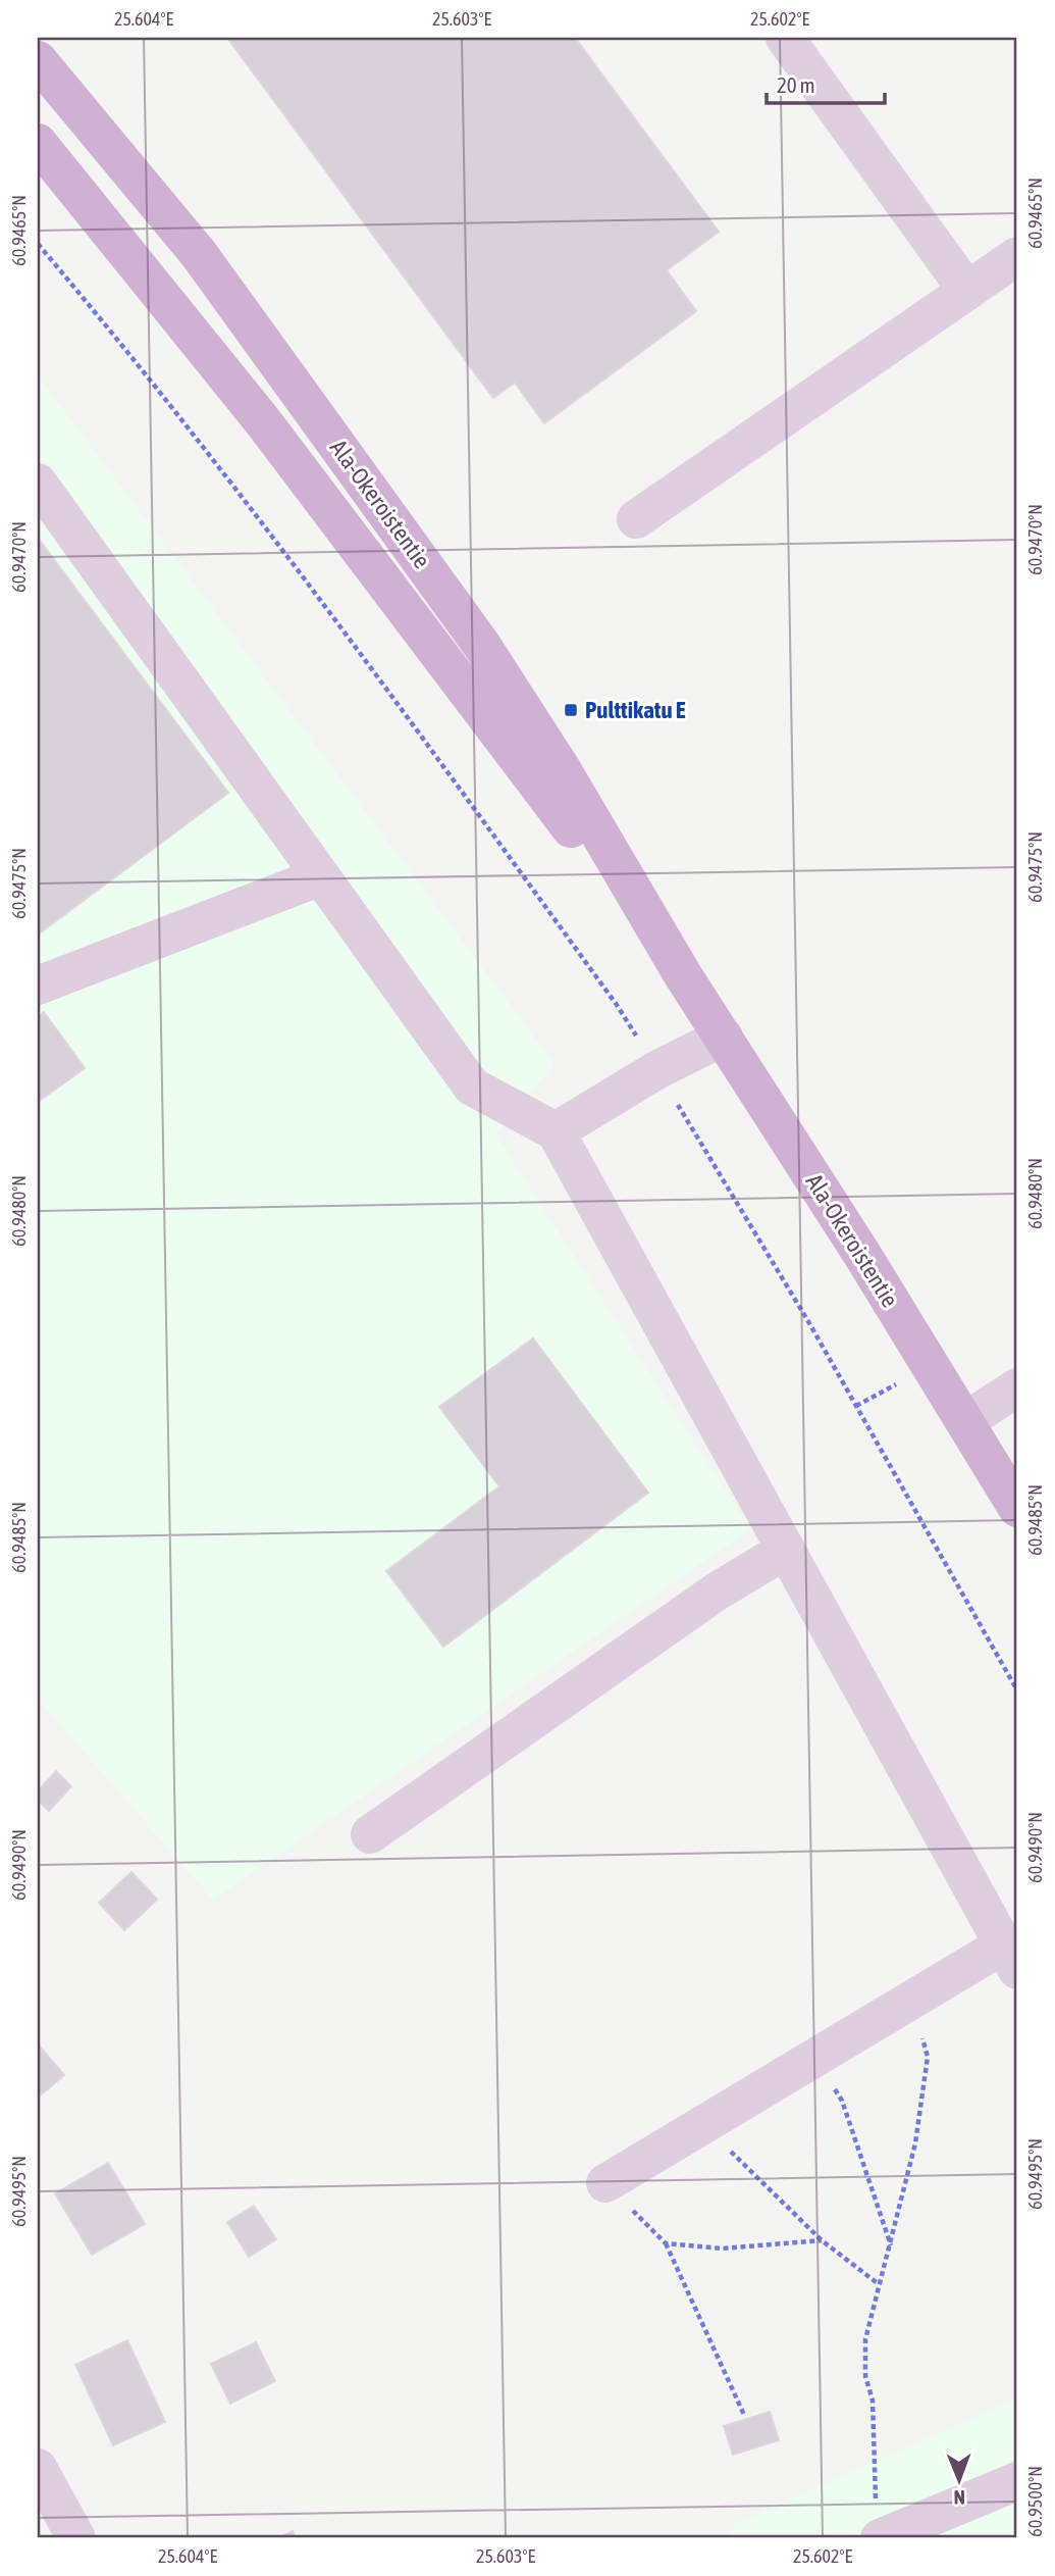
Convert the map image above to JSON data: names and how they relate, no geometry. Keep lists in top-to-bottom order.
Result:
{
  "streets": {
    "main road": ["Ala-Okeroistentie"]
  },
  "places": {
    "transit": ["Pulttikatu E"]
  },
  "scale_bar": "20 m",
  "north": "bottom",
  "coordinates": [
    "25.604°E",
    "25.603°E",
    "25.602°E",
    "60.9465°N",
    "60.9470°N",
    "60.9475°N",
    "60.9480°N",
    "60.9485°N",
    "60.9490°N",
    "60.9495°N",
    "60.9500°N"
  ]
}
